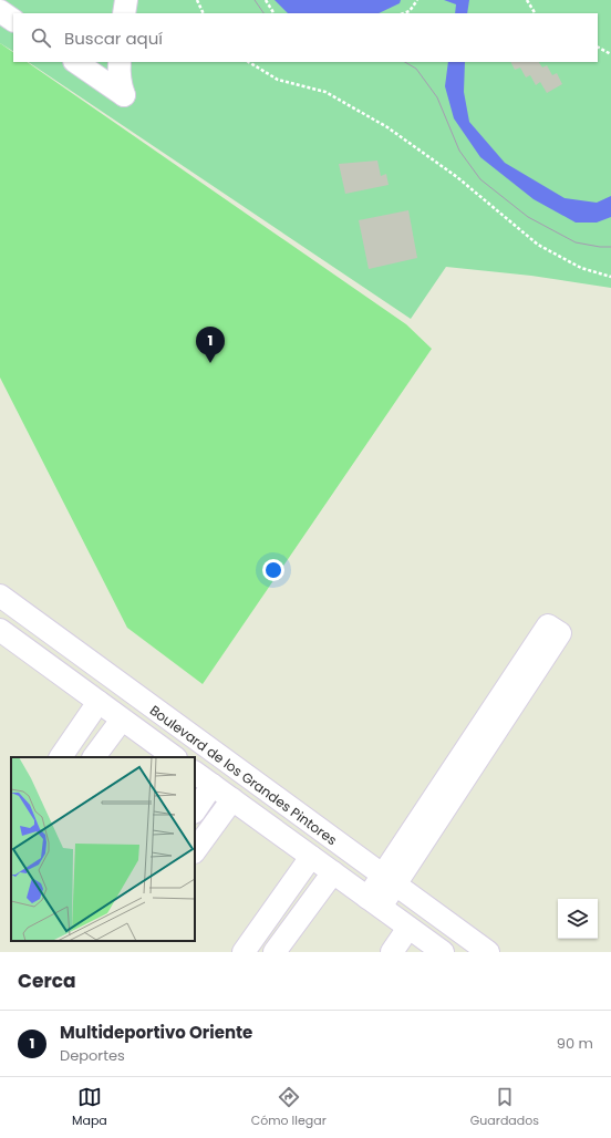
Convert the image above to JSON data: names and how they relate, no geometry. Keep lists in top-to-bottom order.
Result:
{
  "streets": {
    "street": ["Boulevard de los Grandes Pintores"]
  },
  "page": {
    "search": "Buscar aquí",
    "pins": "1",
    "heading": "Cerca",
    "list": [
      {
        "mark": "1",
        "name": "Multideportivo Oriente",
        "note": "Deportes",
        "value": "90 m"
      }
    ],
    "nav": ["Mapa", "Cómo llegar", "Guardados"]
  }
}
